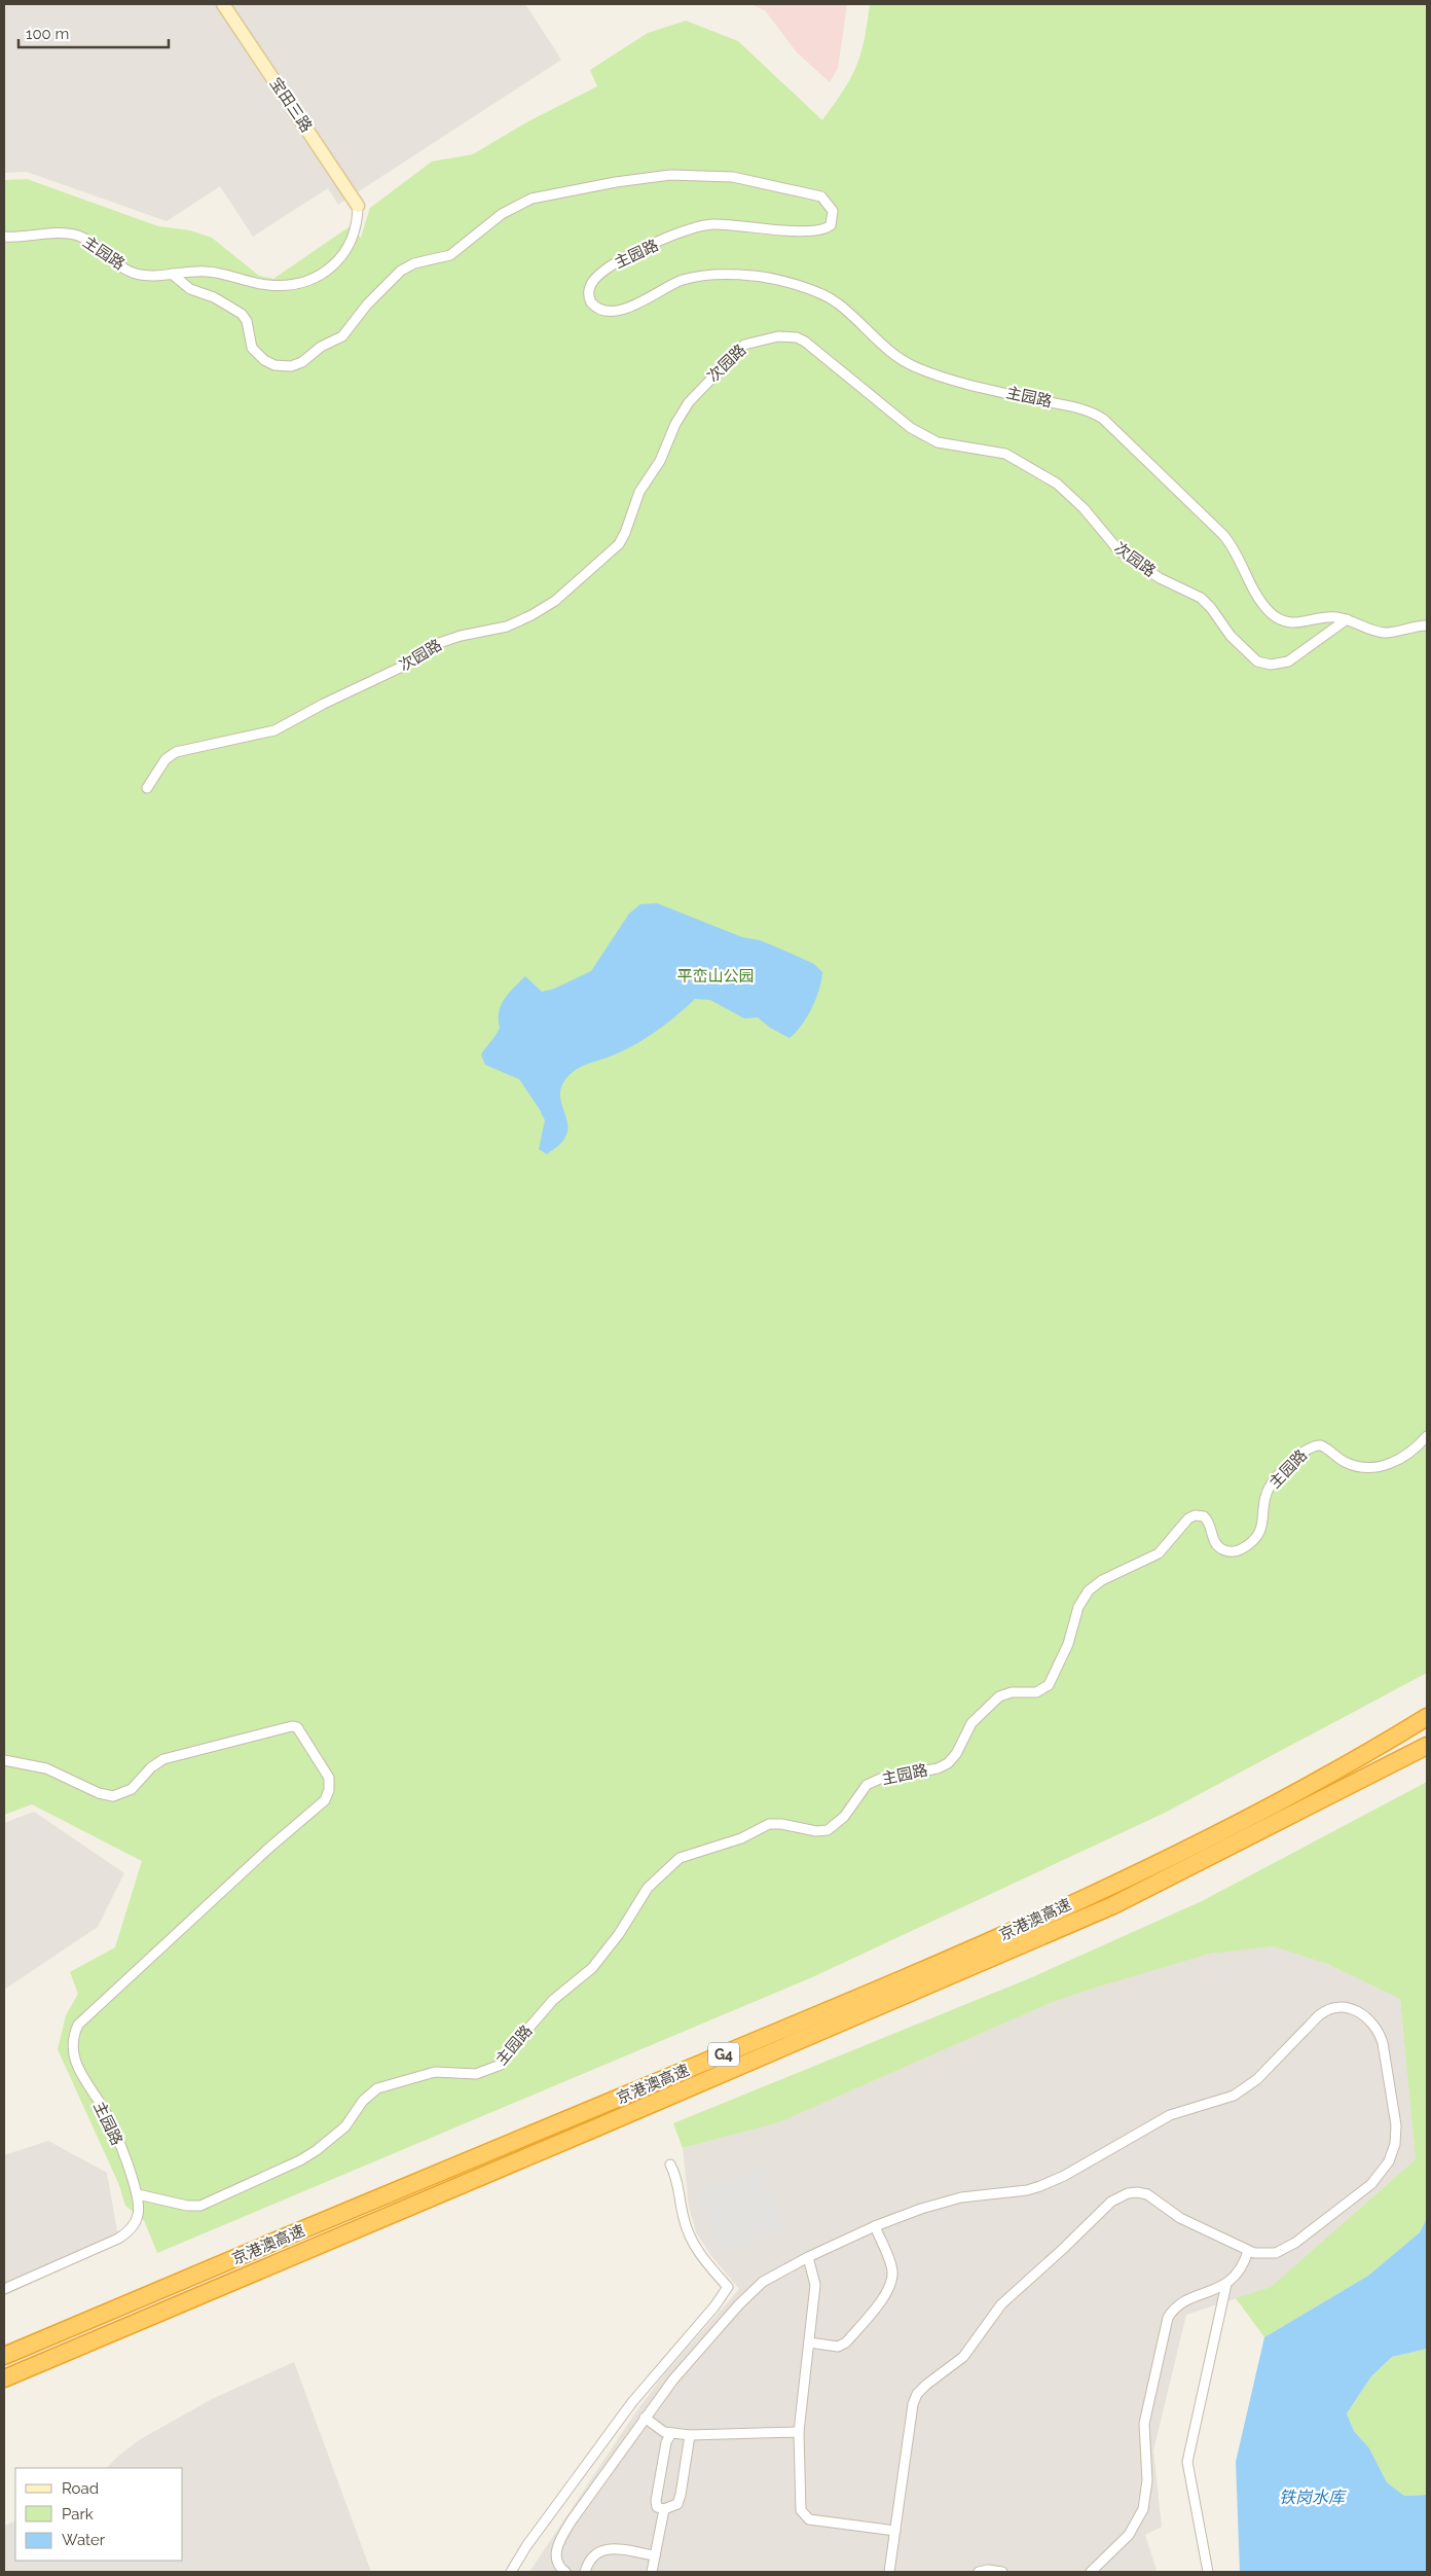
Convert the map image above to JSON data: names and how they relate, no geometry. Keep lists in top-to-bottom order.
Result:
{
  "streets": {
    "highway": ["京港澳高速", "G4"],
    "street": ["宝田三路", "主园路", "次园路"]
  },
  "crossings": [
    ["宝田三路", "主园路"],
    ["主园路", "次园路"]
  ],
  "water": ["铁岗水库"],
  "parks": ["平峦山公园"],
  "legend": ["Road", "Park", "Water"],
  "scale_bar": "100 m"
}
